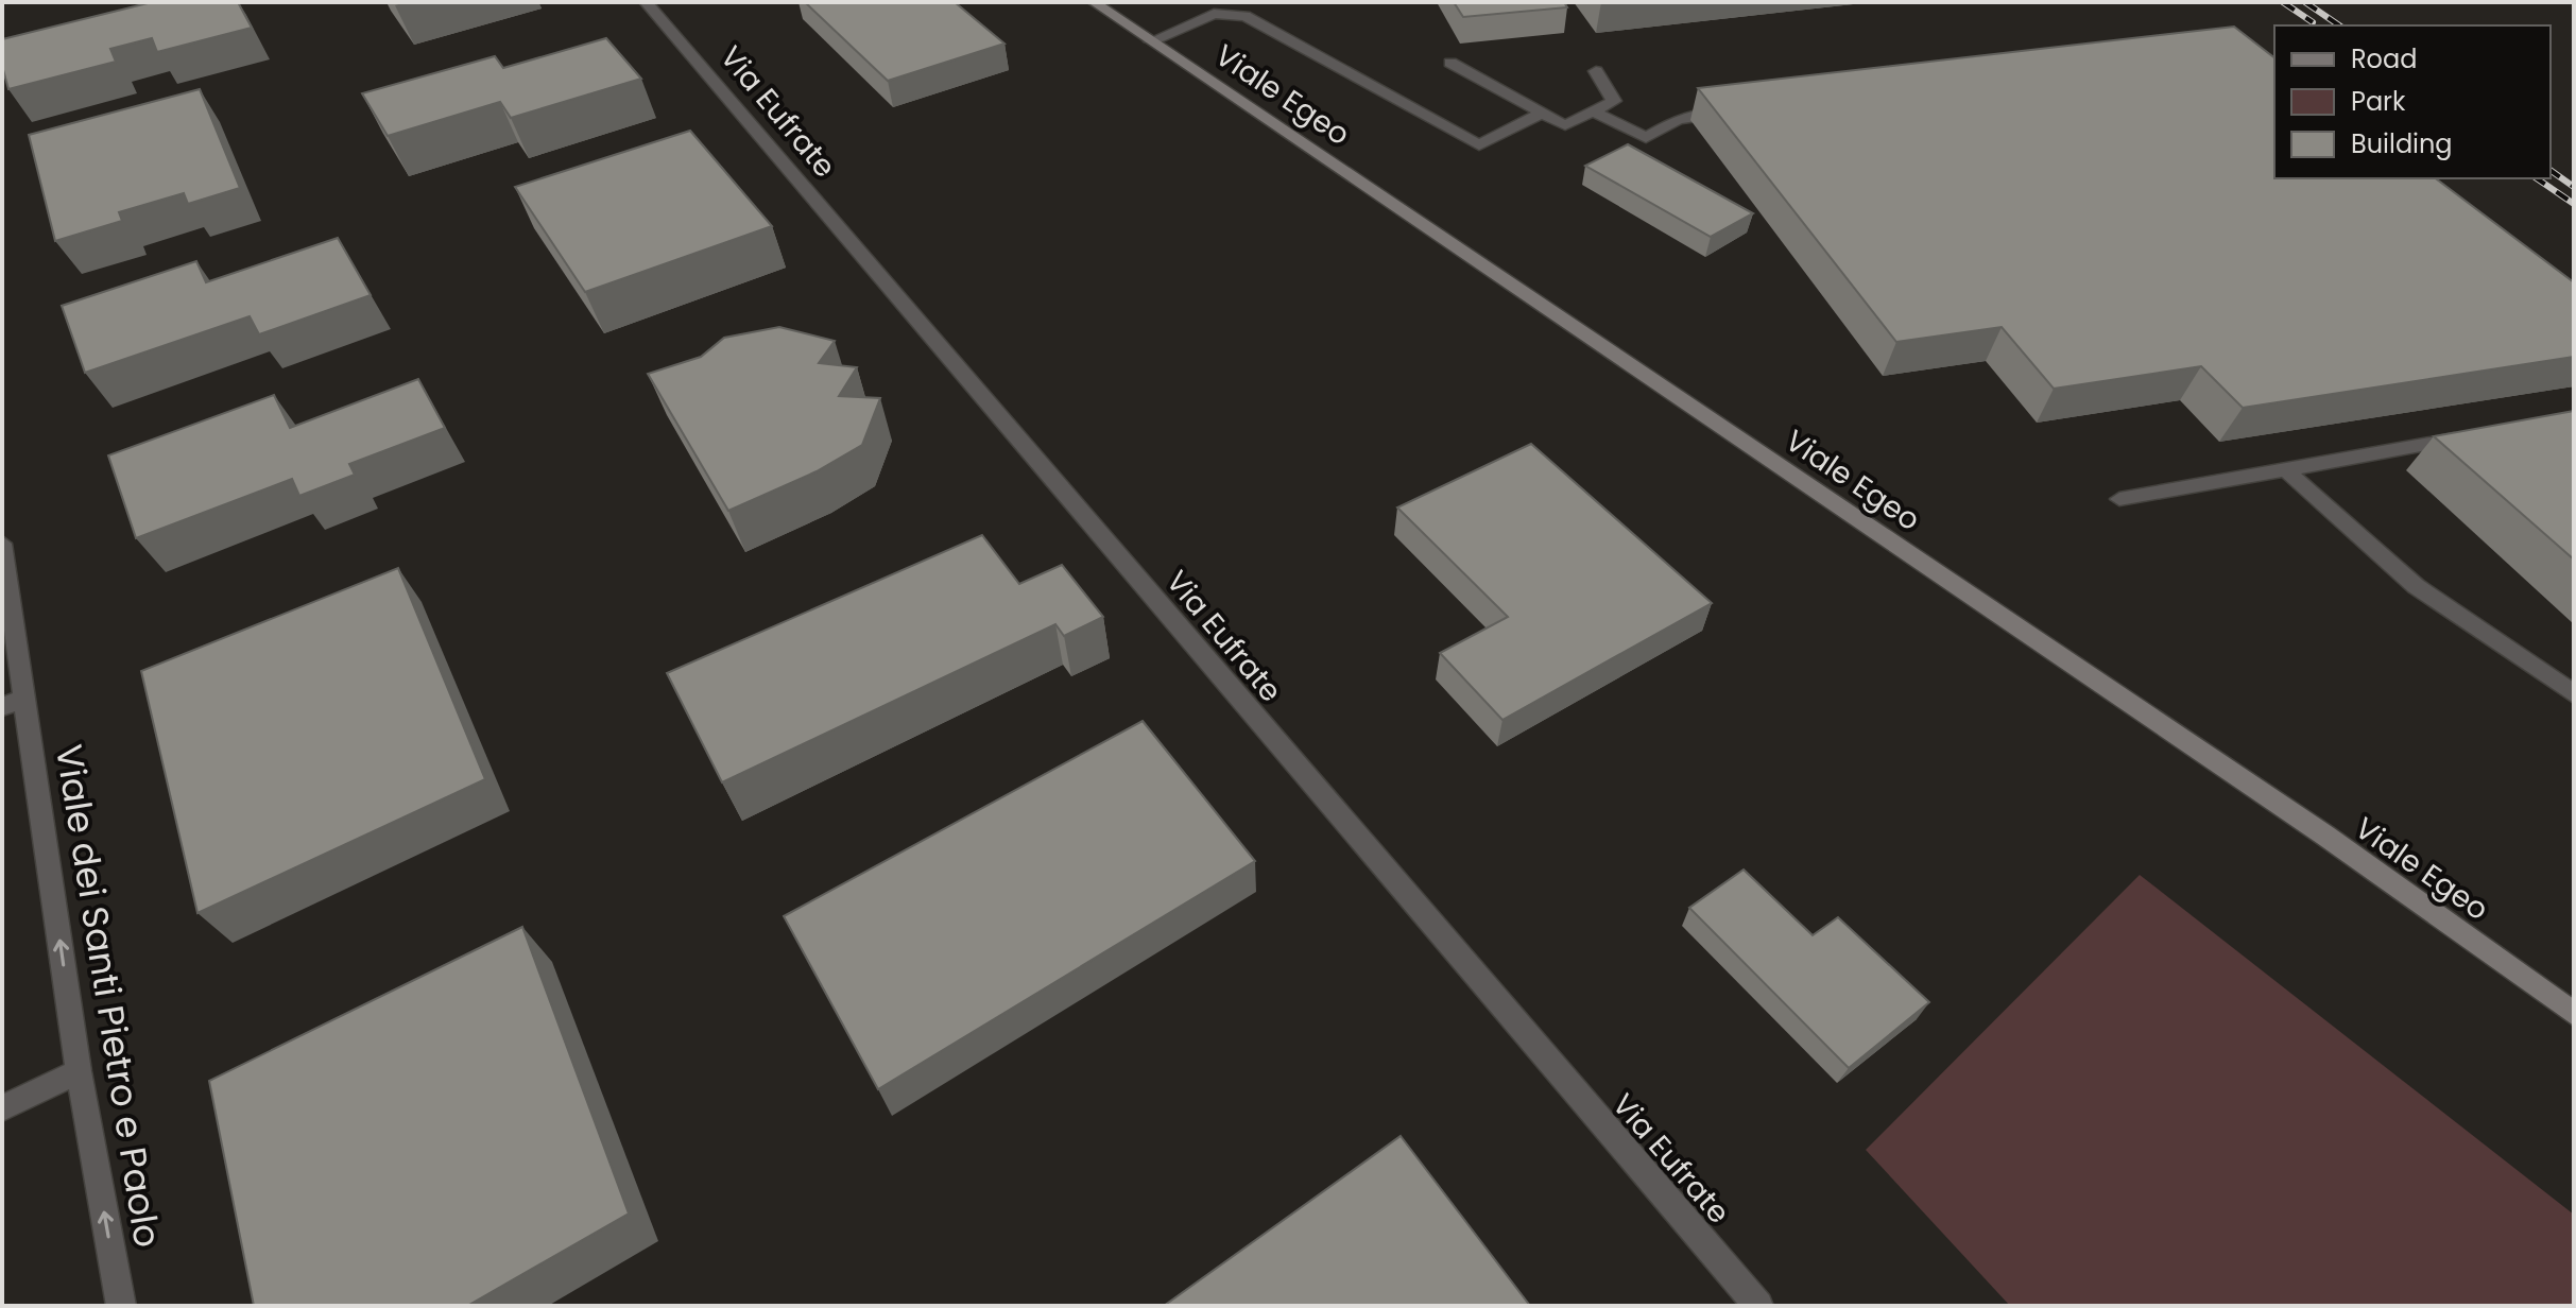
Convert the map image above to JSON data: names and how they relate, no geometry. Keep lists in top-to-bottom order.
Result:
{
  "streets": {
    "main road": ["Viale Egeo"],
    "street": ["Via Eufrate", "Viale dei Santi Pietro e Paolo"]
  },
  "one_way": ["Viale dei Santi Pietro e Paolo"],
  "legend": ["Road", "Park", "Building"]
}
